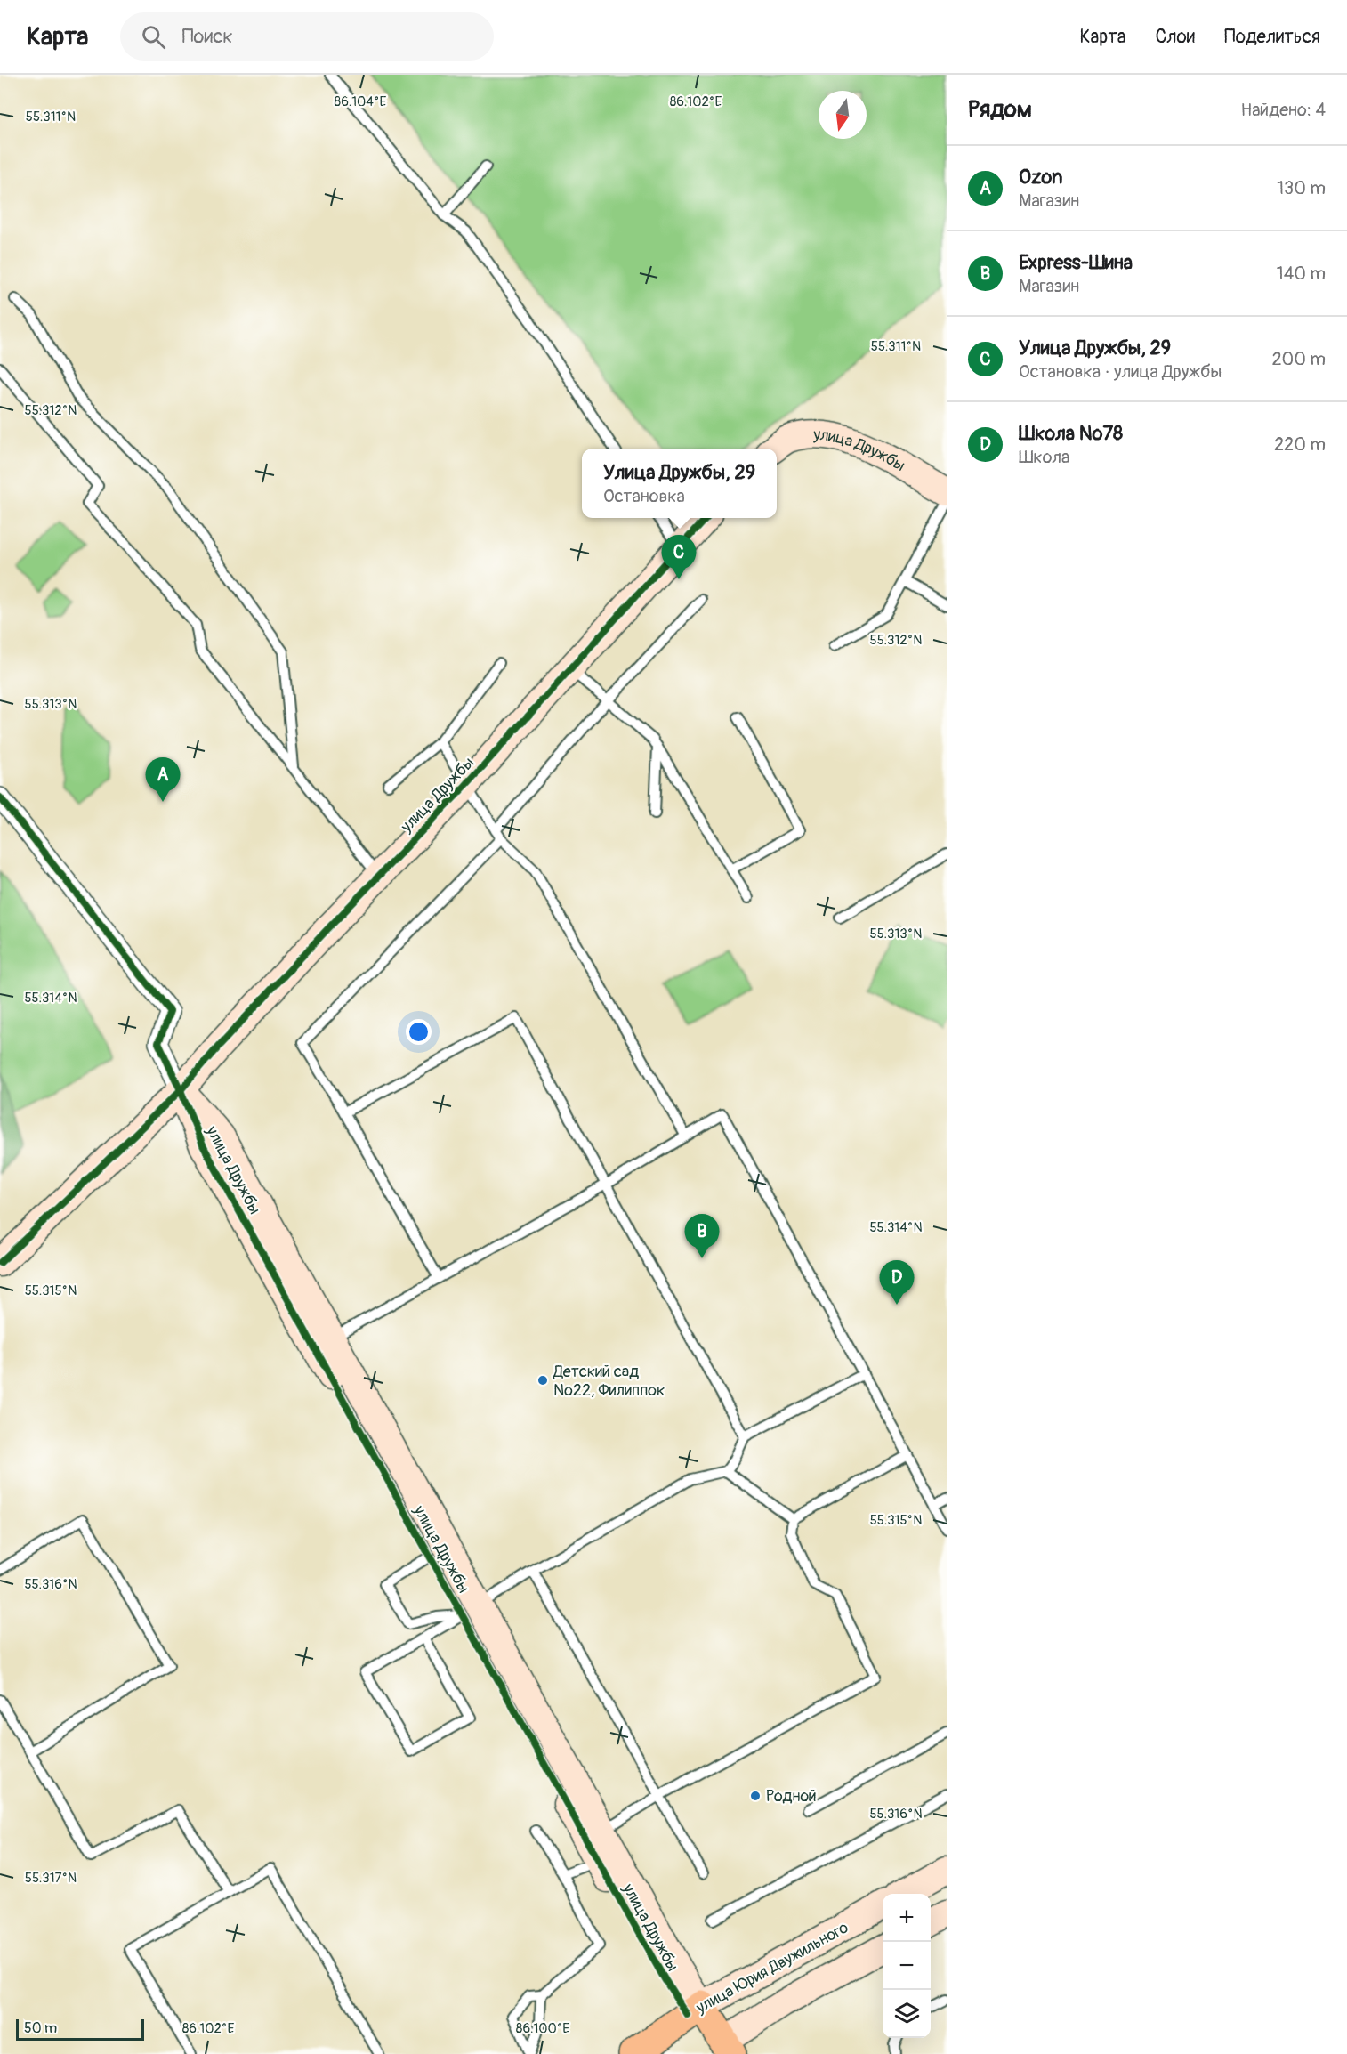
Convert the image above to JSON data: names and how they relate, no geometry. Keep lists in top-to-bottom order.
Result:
{
  "streets": {
    "main road": ["улица Дружбы", "улица Юрия Двужильного"]
  },
  "crossings": [
    ["улица Дружбы", "улица Юрия Двужильного"]
  ],
  "places": ["Детский сад №22, Филиппок", "Родной"],
  "scale_bar": "50 m",
  "north": "bottom",
  "page": {
    "header": "Карта",
    "search": "Поиск",
    "nav": ["Карта", "Слои", "Поделиться"],
    "heading": ["Рядом", "Найдено: 4"],
    "list": [
      {
        "mark": "A",
        "name": "Ozon",
        "note": "Магазин",
        "value": "130 m"
      },
      {
        "mark": "B",
        "name": "Express-Шина",
        "note": "Магазин",
        "value": "140 m"
      },
      {
        "mark": "C",
        "name": "Улица Дружбы, 29",
        "note": "Остановка · улица Дружбы",
        "value": "200 m"
      },
      {
        "mark": "D",
        "name": "Школа №78",
        "note": "Школа",
        "value": "220 m"
      }
    ],
    "popup": ["Улица Дружбы, 29", "Остановка"],
    "pins": [
      "C",
      "A",
      "B",
      "D"
    ],
    "map_buttons": ["+", "−"],
    "scale": "50 m"
  },
  "coordinates": [
    "86.104°E",
    "86.102°E",
    "55.311°N",
    "55.312°N",
    "55.313°N",
    "55.314°N",
    "55.315°N",
    "55.316°N",
    "55.317°N",
    "86.100°E"
  ]
}
